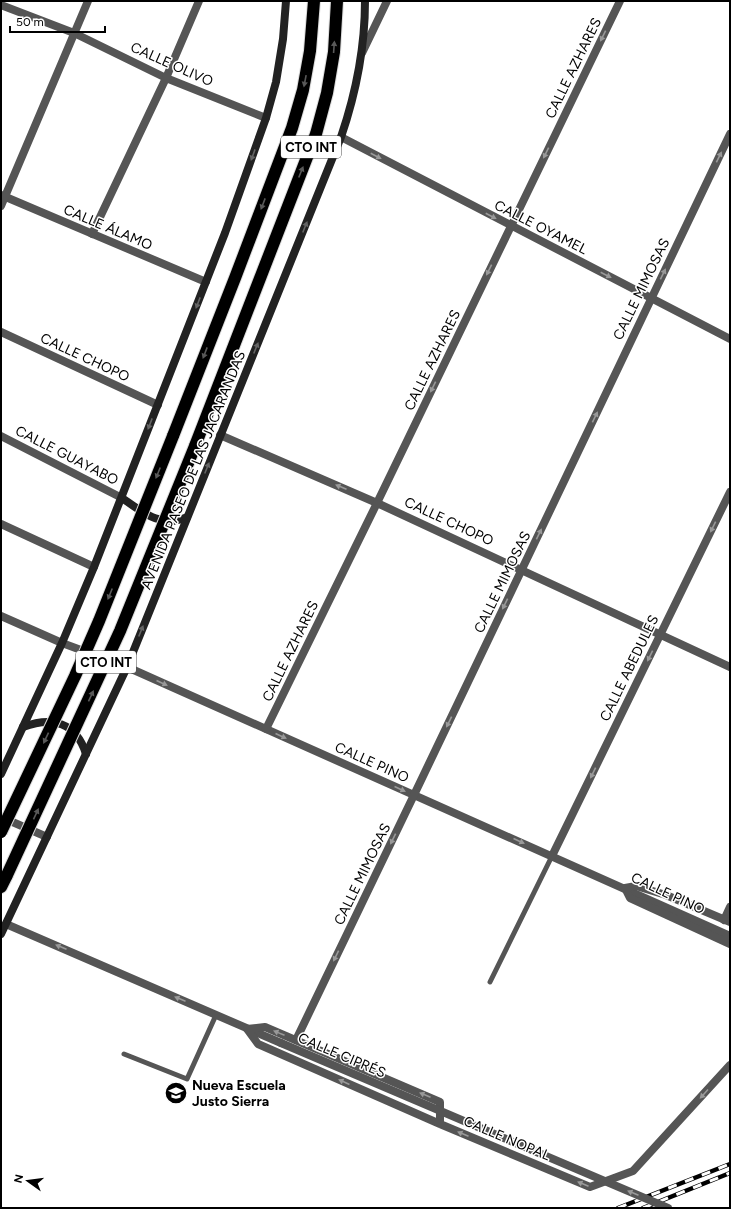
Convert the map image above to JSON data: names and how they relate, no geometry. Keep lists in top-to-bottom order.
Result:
{
  "streets": {
    "highway": ["CTO INT"],
    "main road": ["AVENIDA PASEO DE LAS JACARANDAS"],
    "street": [
      "CALLE OLIVO",
      "CALLE AZHARES",
      "CALLE ÁLAMO",
      "CALLE OYAMEL",
      "CALLE MIMOSAS",
      "CALLE CHOPO",
      "CALLE GUAYABO",
      "CALLE ABEDULES",
      "CALLE PINO",
      "CALLE CIPRÉS",
      "CALLE NOPAL"
    ]
  },
  "crossings": [
    ["CALLE OLIVO", "CTO INT"],
    ["CALLE AZHARES", "CALLE OYAMEL"],
    ["CALLE AZHARES", "CALLE CHOPO"],
    ["CALLE AZHARES", "CALLE PINO"],
    ["CTO INT", "CALLE ÁLAMO"],
    ["CTO INT", "CALLE CHOPO"],
    ["CTO INT", "CALLE GUAYABO"],
    ["CTO INT", "CALLE PINO"],
    ["CALLE OYAMEL", "CALLE MIMOSAS"],
    ["CALLE OYAMEL", "AVENIDA PASEO DE LAS JACARANDAS"],
    ["CALLE MIMOSAS", "CALLE CHOPO"],
    ["CALLE MIMOSAS", "CALLE PINO"],
    ["CALLE CHOPO", "AVENIDA PASEO DE LAS JACARANDAS"],
    ["CALLE CHOPO", "CALLE ABEDULES"],
    ["AVENIDA PASEO DE LAS JACARANDAS", "CALLE PINO"],
    ["AVENIDA PASEO DE LAS JACARANDAS", "CALLE CIPRÉS"],
    ["CALLE ABEDULES", "CALLE PINO"],
    ["CALLE CIPRÉS", "CALLE NOPAL"]
  ],
  "one_way": [
    "CALLE AZHARES",
    "CALLE OYAMEL",
    "CALLE ABEDULES",
    "CALLE PINO",
    "CALLE NOPAL"
  ],
  "places": {
    "school or university": ["Nueva Escuela Justo Sierra"]
  },
  "scale_bar": "50 m",
  "north": "left"
}
